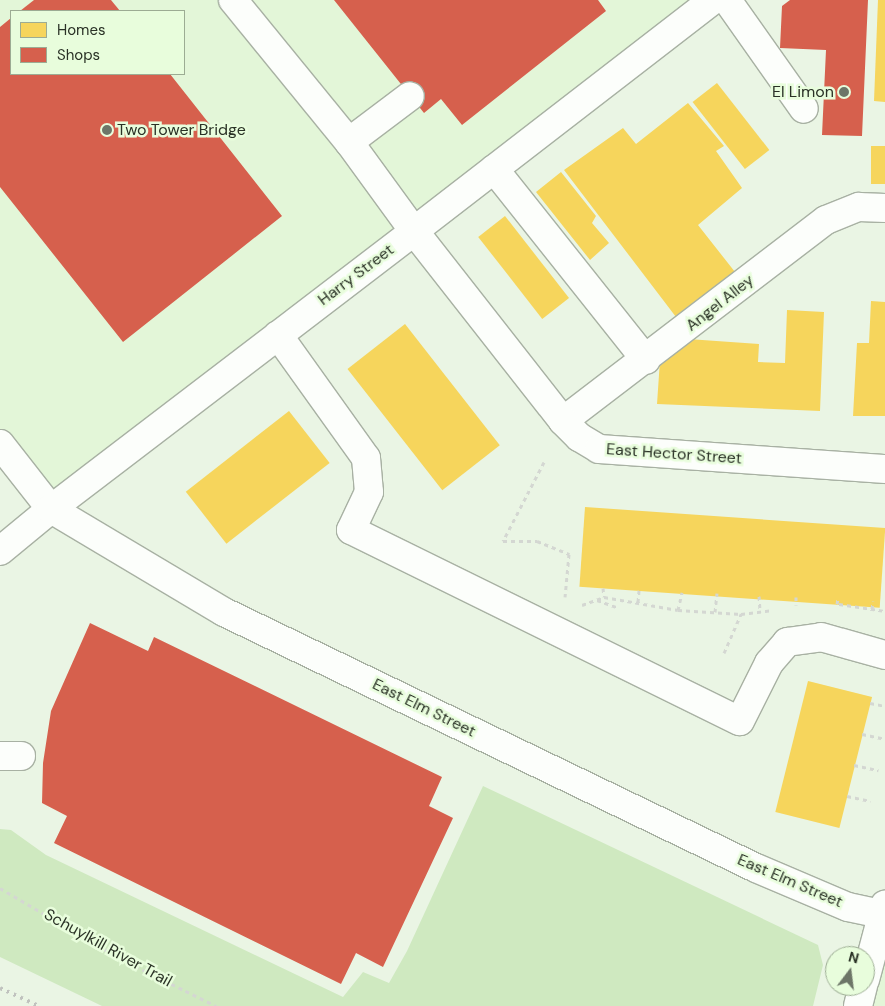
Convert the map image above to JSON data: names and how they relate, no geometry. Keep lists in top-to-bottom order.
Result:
{
  "streets": {
    "main road": [
      "Harry Street",
      "Angel Alley",
      "East Hector Street",
      "East Elm Street"
    ],
    "path": ["Schuylkill River Trail"]
  },
  "crossings": [
    ["Harry Street", "East Hector Street"],
    ["Harry Street", "East Elm Street"],
    ["Angel Alley", "East Hector Street"]
  ],
  "places": ["El Limon", "Two Tower Bridge"],
  "legend": ["Homes", "Shops"],
  "north": "top"
}
